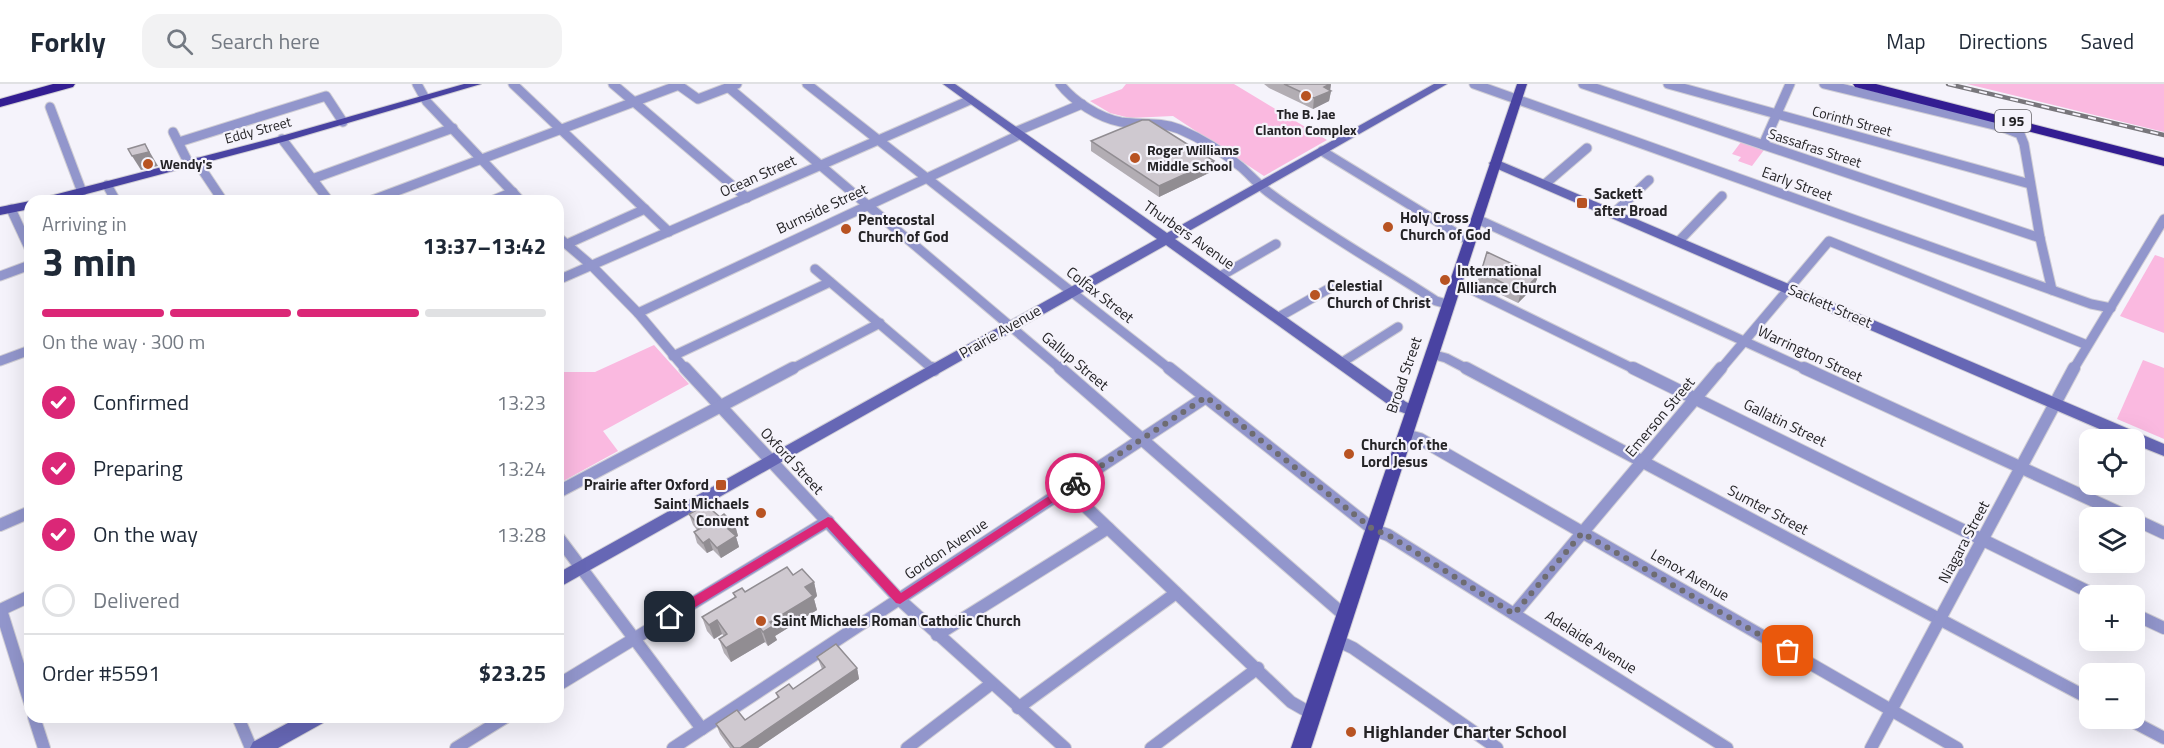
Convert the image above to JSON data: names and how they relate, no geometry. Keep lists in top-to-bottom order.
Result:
{
  "streets": {
    "highway": ["I 95"],
    "main road": ["Eddy Street", "Broad Street"],
    "street": [
      "Corinth Street",
      "Sassafras Street",
      "Ocean Street",
      "Early Street",
      "Burnside Street",
      "Thurbers Avenue",
      "Colfax Street",
      "Sackett Street",
      "Prairie Avenue",
      "Warrington Street",
      "Gallup Street",
      "Emerson Street",
      "Gallatin Street",
      "Oxford Street",
      "Sumter Street",
      "Niagara Street",
      "Gordon Avenue",
      "Lenox Avenue",
      "Adelaide Avenue"
    ]
  },
  "crossings": [
    ["Ocean Street", "Thurbers Avenue"],
    ["Ocean Street", "Colfax Street"],
    ["Ocean Street", "Gallup Street"],
    ["Ocean Street", "Oxford Street"],
    ["Early Street", "Broad Street"],
    ["Early Street", "Niagara Street"],
    ["Burnside Street", "Thurbers Avenue"],
    ["Burnside Street", "Colfax Street"],
    ["Burnside Street", "Gallup Street"],
    ["Burnside Street", "Oxford Street"],
    ["Thurbers Avenue", "Prairie Avenue"],
    ["Thurbers Avenue", "Broad Street"],
    ["Colfax Street", "Prairie Avenue"],
    ["Colfax Street", "Broad Street"],
    ["Colfax Street", "Gordon Avenue"],
    ["Colfax Street", "Adelaide Avenue"],
    ["Sackett Street", "Broad Street"],
    ["Sackett Street", "Emerson Street"],
    ["Sackett Street", "Niagara Street"],
    ["Prairie Avenue", "Gallup Street"],
    ["Prairie Avenue", "Oxford Street"],
    ["Warrington Street", "Broad Street"],
    ["Warrington Street", "Emerson Street"],
    ["Warrington Street", "Niagara Street"],
    ["Gallup Street", "Broad Street"],
    ["Gallup Street", "Gordon Avenue"],
    ["Broad Street", "Gallatin Street"],
    ["Broad Street", "Sumter Street"],
    ["Broad Street", "Lenox Avenue"],
    ["Broad Street", "Adelaide Avenue"],
    ["Emerson Street", "Gallatin Street"],
    ["Emerson Street", "Sumter Street"],
    ["Emerson Street", "Niagara Street"],
    ["Emerson Street", "Lenox Avenue"],
    ["Emerson Street", "Adelaide Avenue"],
    ["Gallatin Street", "Niagara Street"],
    ["Oxford Street", "Gordon Avenue"],
    ["Sumter Street", "Niagara Street"],
    ["Niagara Street", "Lenox Avenue"]
  ],
  "places": {
    "other": [
      "The B. Jae Clanton Complex",
      "Roger Williams Middle School",
      "Wendy's",
      "Holy Cross Church of God",
      "Pentecostal Church of God",
      "International Alliance Church",
      "Celestial Church of Christ",
      "Church of the Lord Jesus",
      "Saint Michaels Convent",
      "Saint Michaels Roman Catholic Church",
      "Highlander Charter School"
    ],
    "transit": ["Sackett after Broad", "Prairie after Oxford"]
  },
  "page": {
    "header": "Forkly",
    "search": "Search here",
    "nav": ["Map", "Directions", "Saved"],
    "heading": ["3 min", "Arriving in", "13:37–13:42"],
    "panel": ["Order #5591", "$23.25"],
    "bar": "On the way · 300 m",
    "list": [
      ["Confirmed", "13:23"],
      ["Preparing", "13:24"],
      ["On the way", "13:28"],
      "Delivered"
    ],
    "map_buttons": ["+", "−"]
  }
}
